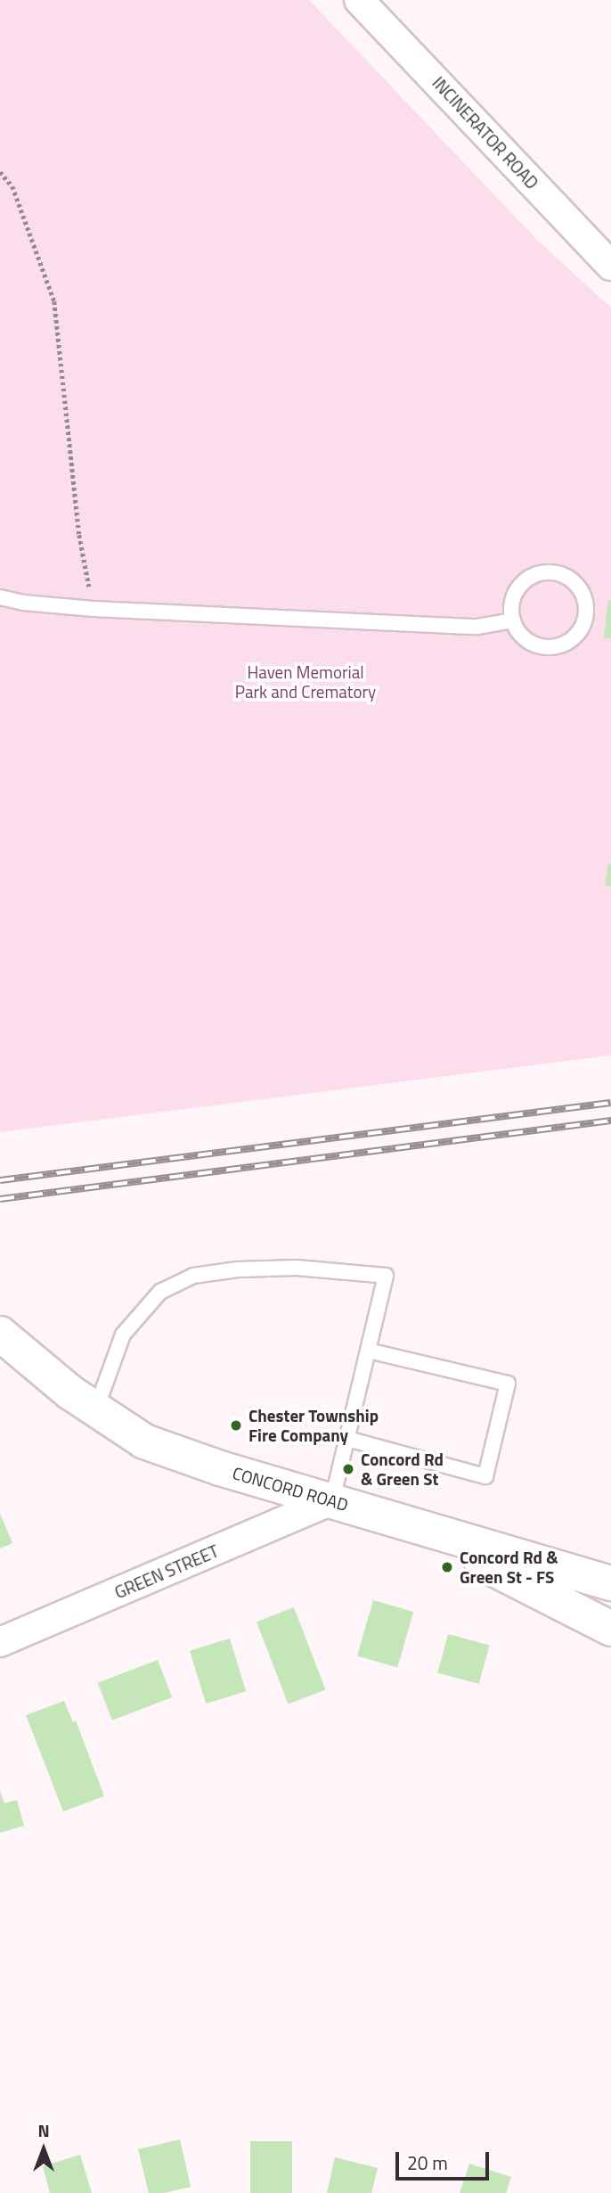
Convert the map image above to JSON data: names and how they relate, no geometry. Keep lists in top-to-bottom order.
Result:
{
  "streets": {
    "main road": ["CONCORD ROAD"],
    "street": ["INCINERATOR ROAD", "GREEN STREET"]
  },
  "crossings": [
    ["CONCORD ROAD", "GREEN STREET"]
  ],
  "parks": ["Haven Memorial Park and Crematory"],
  "places": ["Chester Township Fire Company", "Concord Rd & Green St", "Concord Rd & Green St - FS"],
  "scale_bar": "20 m",
  "north": "top"
}
